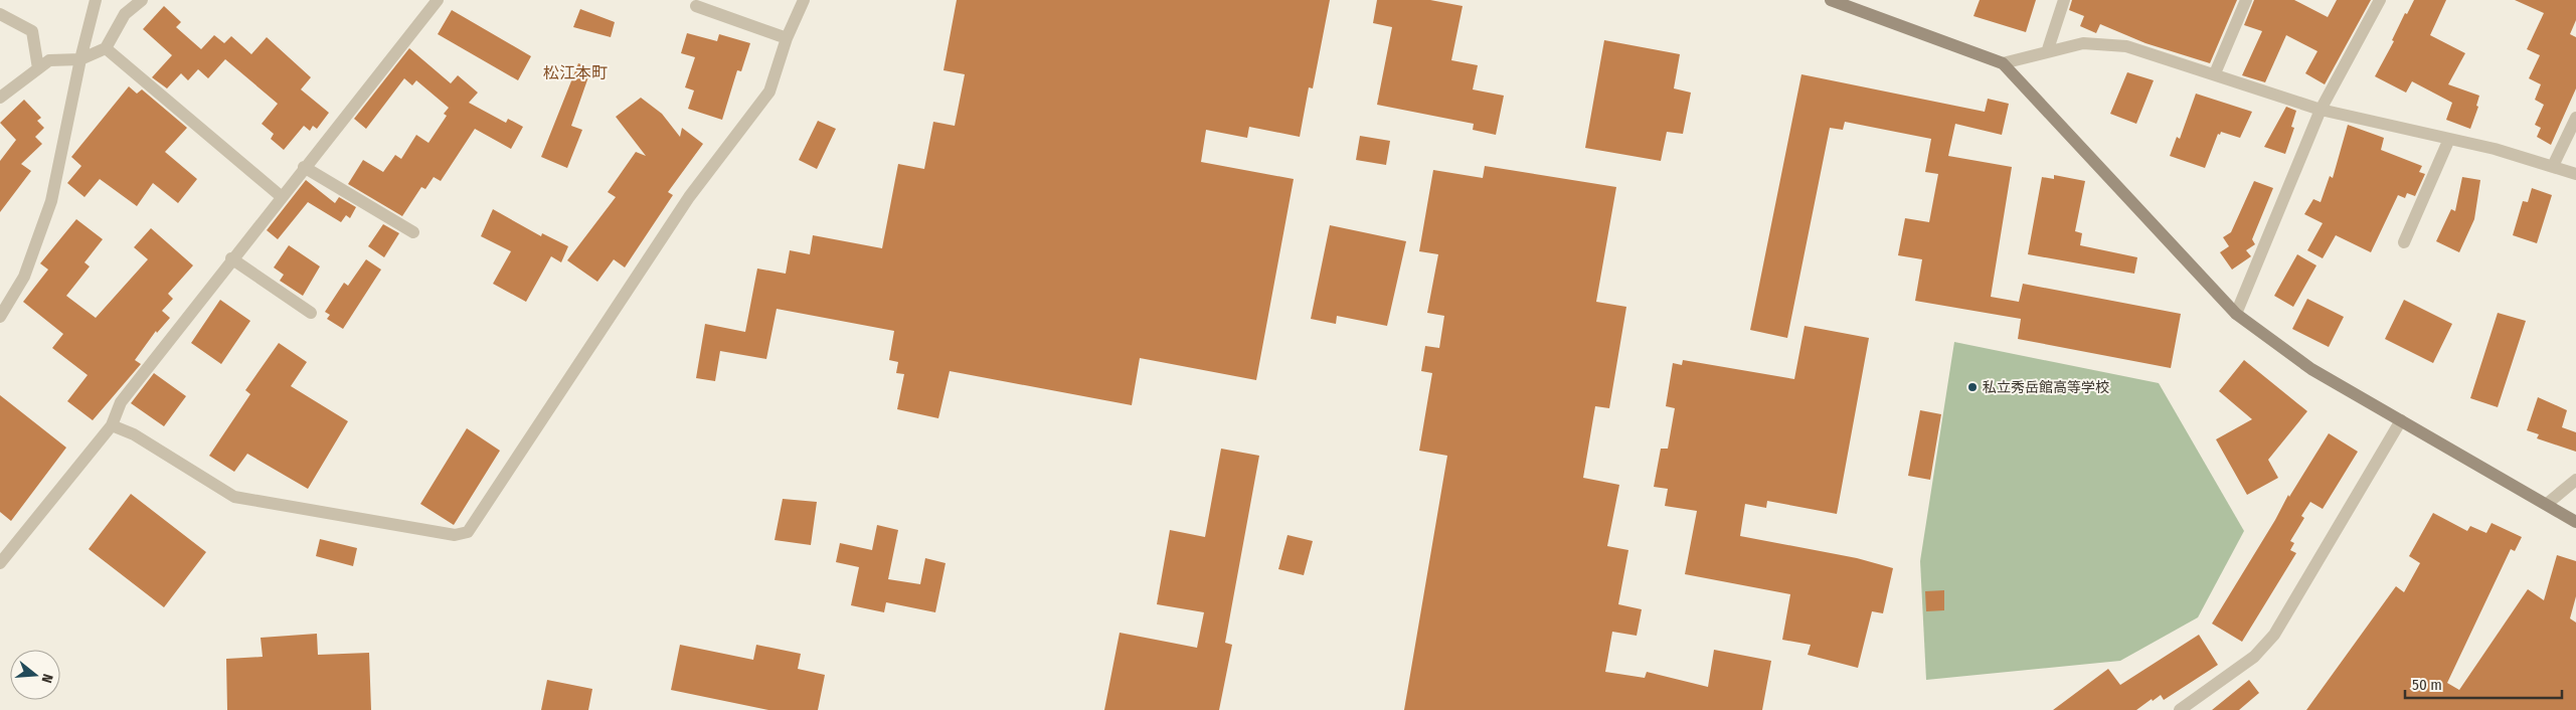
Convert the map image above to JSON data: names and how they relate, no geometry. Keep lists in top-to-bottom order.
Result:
{
  "districts": ["松江本町"],
  "places": ["私立秀岳館高等学校"],
  "scale_bar": "50 m",
  "north": "right"
}
